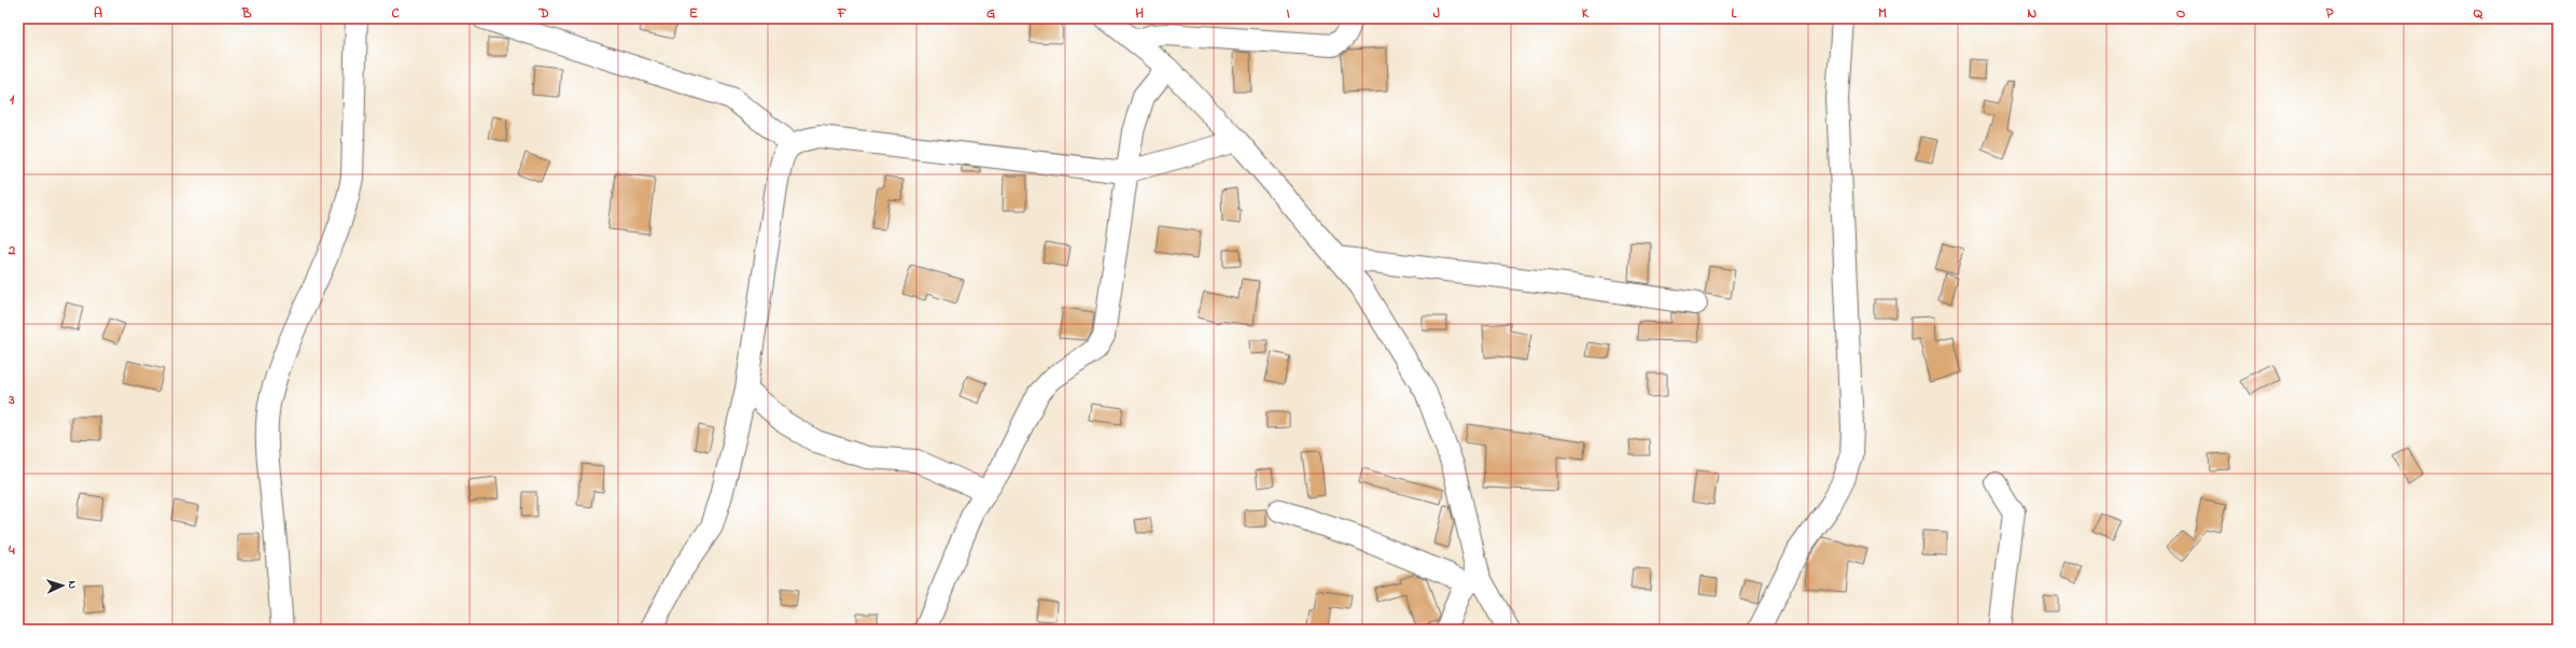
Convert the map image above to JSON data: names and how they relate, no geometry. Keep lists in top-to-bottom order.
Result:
{
  "north": "right",
  "grid": {
    "columns": [
      "A",
      "B",
      "C",
      "D",
      "E",
      "F",
      "G",
      "H",
      "I",
      "J",
      "K",
      "L",
      "M",
      "N",
      "O",
      "P",
      "Q"
    ],
    "rows": [
      "1",
      "2",
      "3",
      "4"
    ]
  }
}
